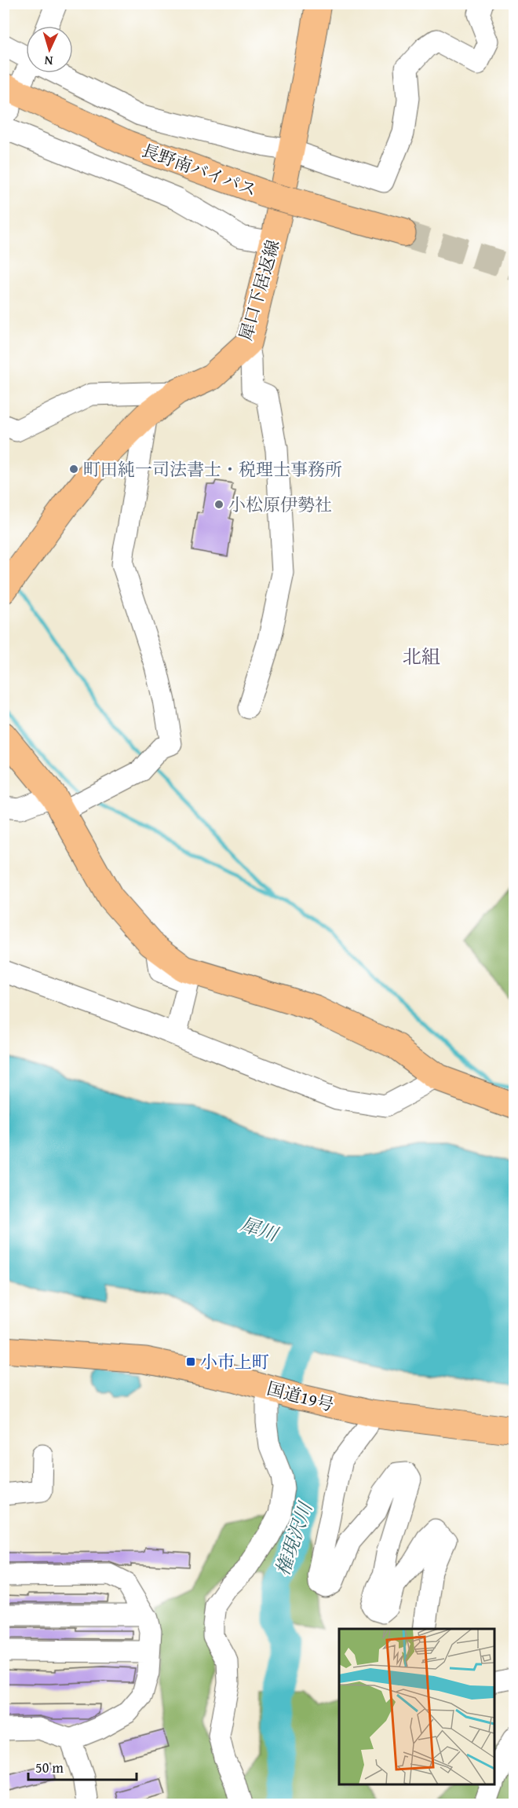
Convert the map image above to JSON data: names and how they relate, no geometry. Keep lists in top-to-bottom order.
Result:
{
  "streets": {
    "main road": ["長野南バイパス", "犀口下居返線", "国道19号"]
  },
  "districts": ["北組"],
  "water": ["犀川", "権現沢川"],
  "places": {
    "other": ["町田純一司法書士・税理士事務所", "小松原伊勢社"],
    "transit": ["小市上町"]
  },
  "scale_bar": "50 m",
  "north": "bottom"
}
